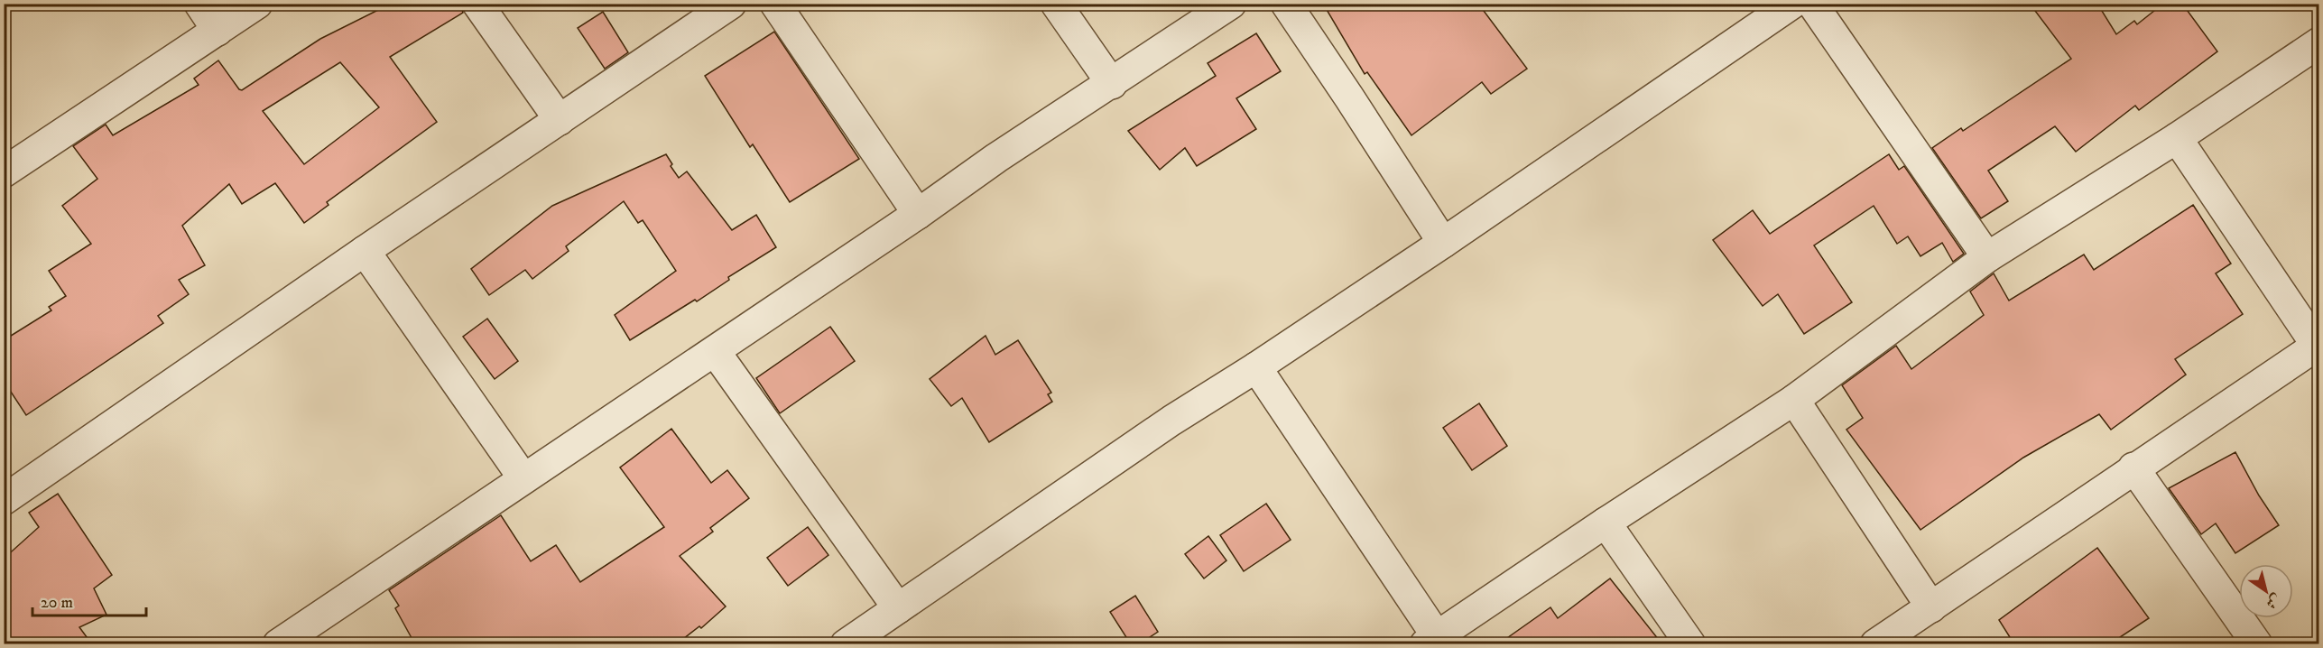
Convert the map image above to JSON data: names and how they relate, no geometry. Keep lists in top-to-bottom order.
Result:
{
  "scale_bar": "20 m",
  "north": "bottom right"
}
